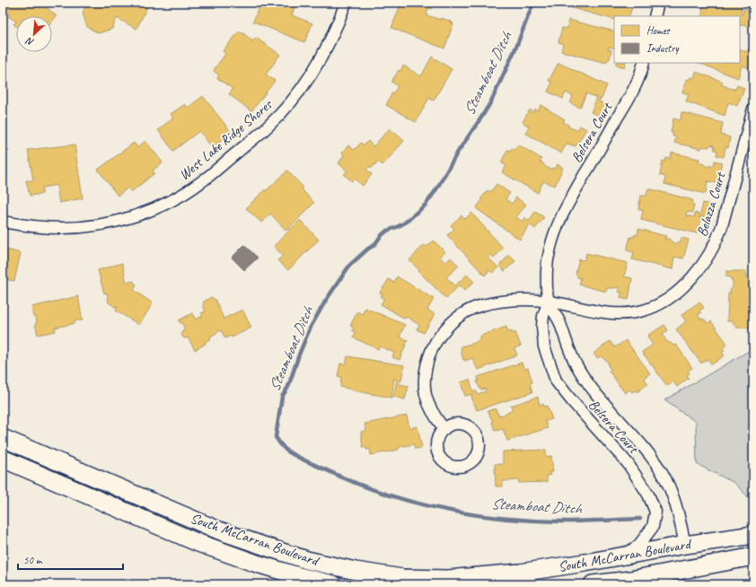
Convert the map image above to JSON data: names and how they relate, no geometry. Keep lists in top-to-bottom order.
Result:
{
  "streets": {
    "main road": ["South McCarran Boulevard"],
    "street": ["Belsera Court", "West Lake Ridge Shores", "Belazza Court"]
  },
  "crossings": [
    ["Belsera Court", "Belazza Court"],
    ["Belsera Court", "South McCarran Boulevard"]
  ],
  "water": ["Steamboat Ditch"],
  "legend": ["Homes", "Industry"],
  "scale_bar": "50 m",
  "north": "bottom left"
}
